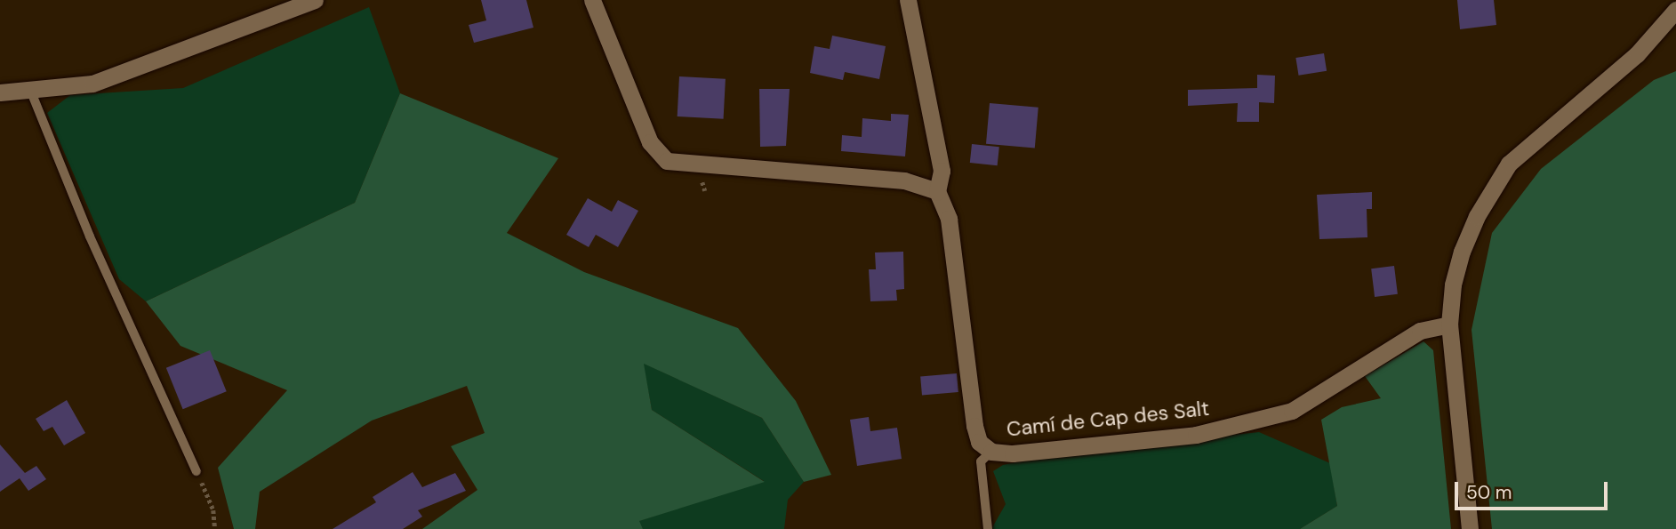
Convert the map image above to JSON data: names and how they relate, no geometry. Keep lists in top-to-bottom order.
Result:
{
  "streets": {
    "street": ["Camí de Cap des Salt"]
  },
  "scale_bar": "50 m"
}
